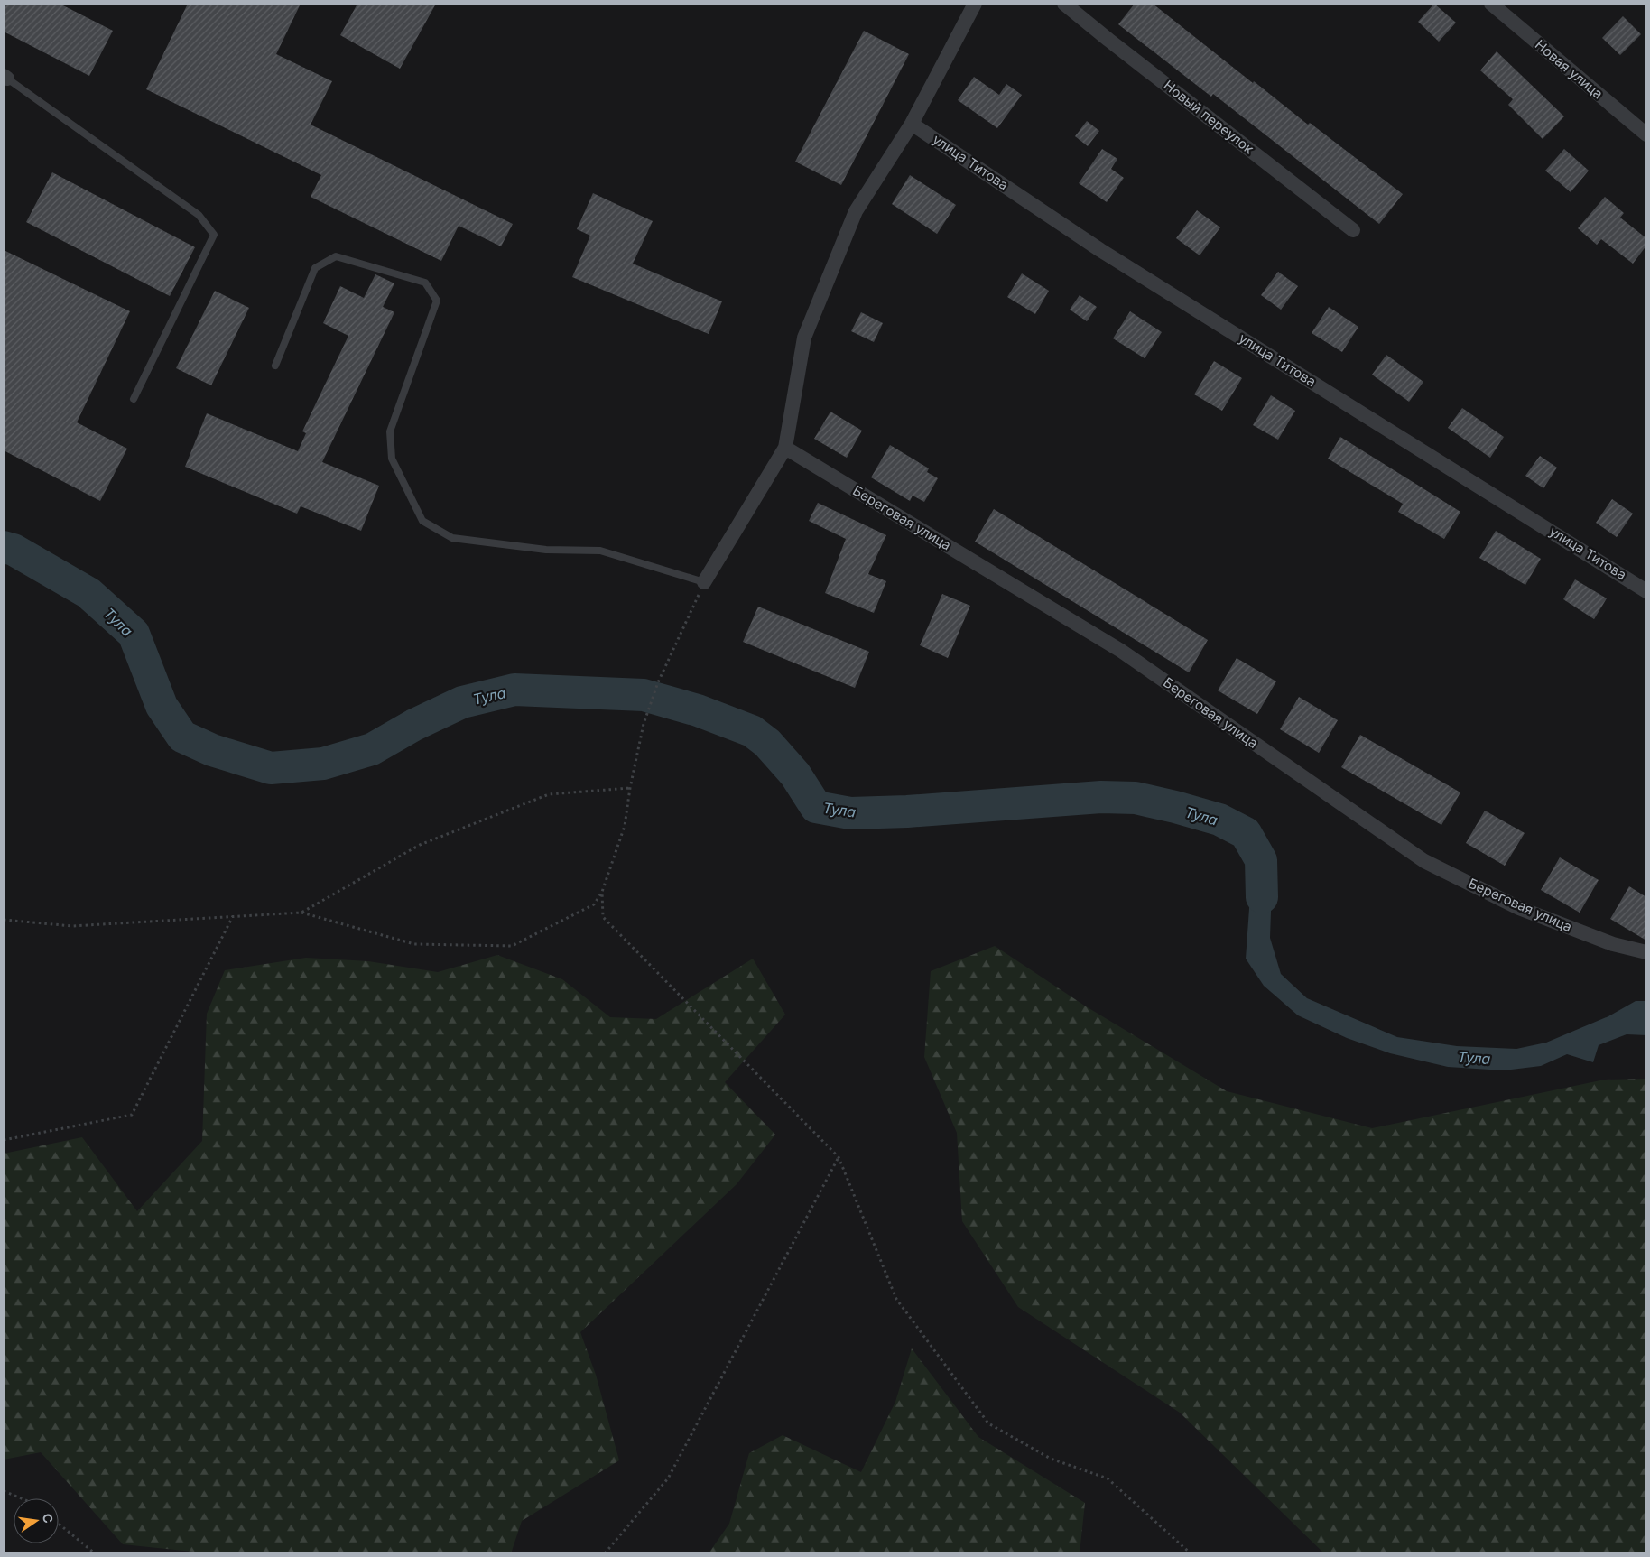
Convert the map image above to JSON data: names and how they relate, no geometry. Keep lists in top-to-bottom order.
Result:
{
  "streets": {
    "street": [
      "Новая улица",
      "Новый переулок",
      "улица Титова",
      "Береговая улица"
    ]
  },
  "water": ["Тула"],
  "north": "right"
}
